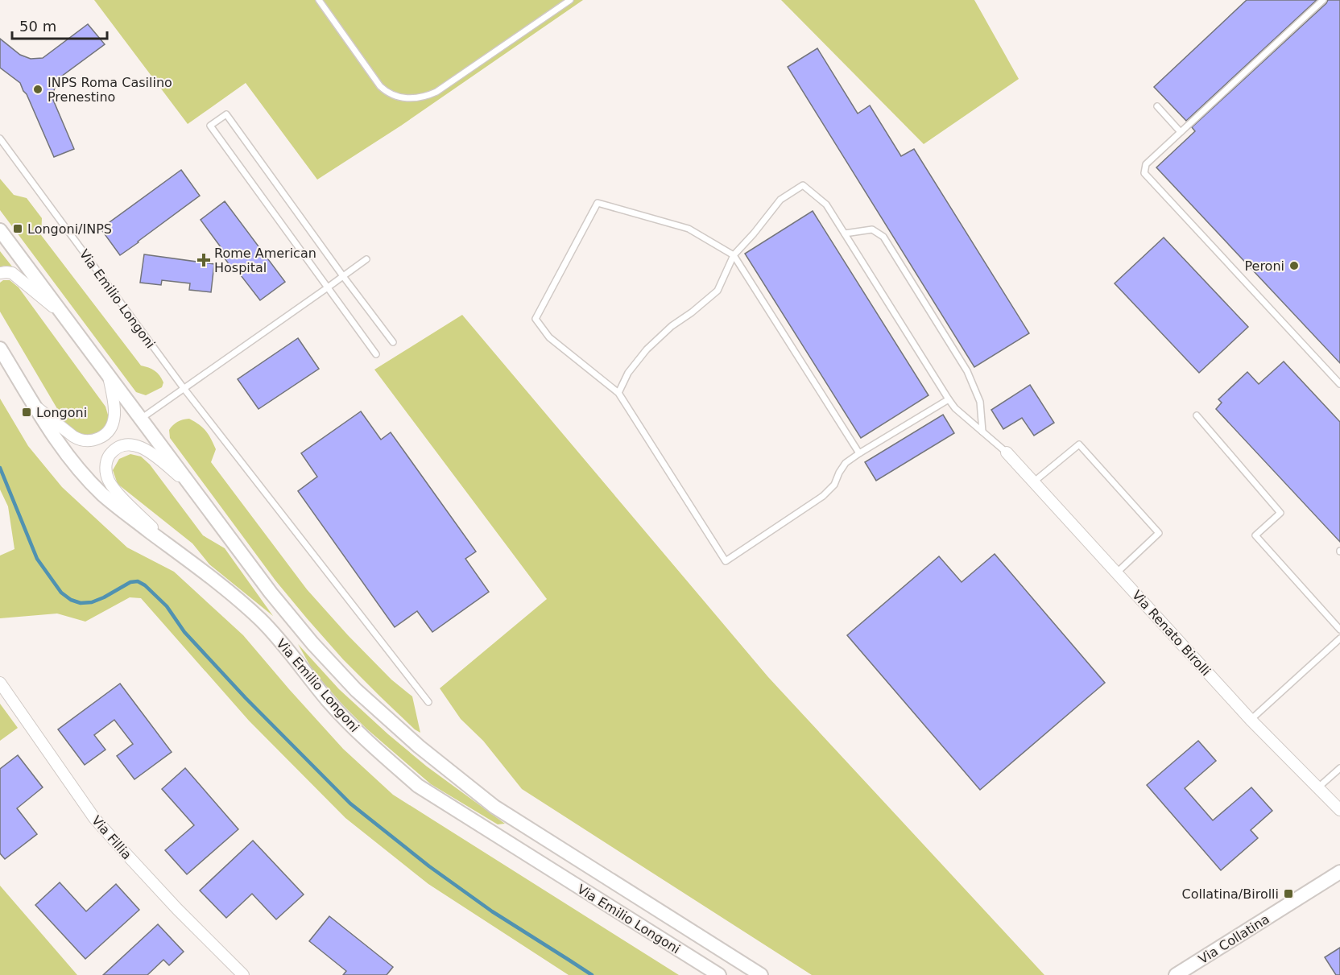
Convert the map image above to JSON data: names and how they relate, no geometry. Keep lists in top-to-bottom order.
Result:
{
  "streets": {
    "street": [
      "Via Emilio Longoni",
      "Via Renato Birolli",
      "Via Fillia",
      "Via Collatina"
    ]
  },
  "places": {
    "other": ["INPS Roma Casilino Prenestino", "Peroni"],
    "transit": ["Longoni/INPS", "Longoni", "Collatina/Birolli"],
    "health": ["Rome American Hospital"]
  },
  "scale_bar": "50 m"
}
